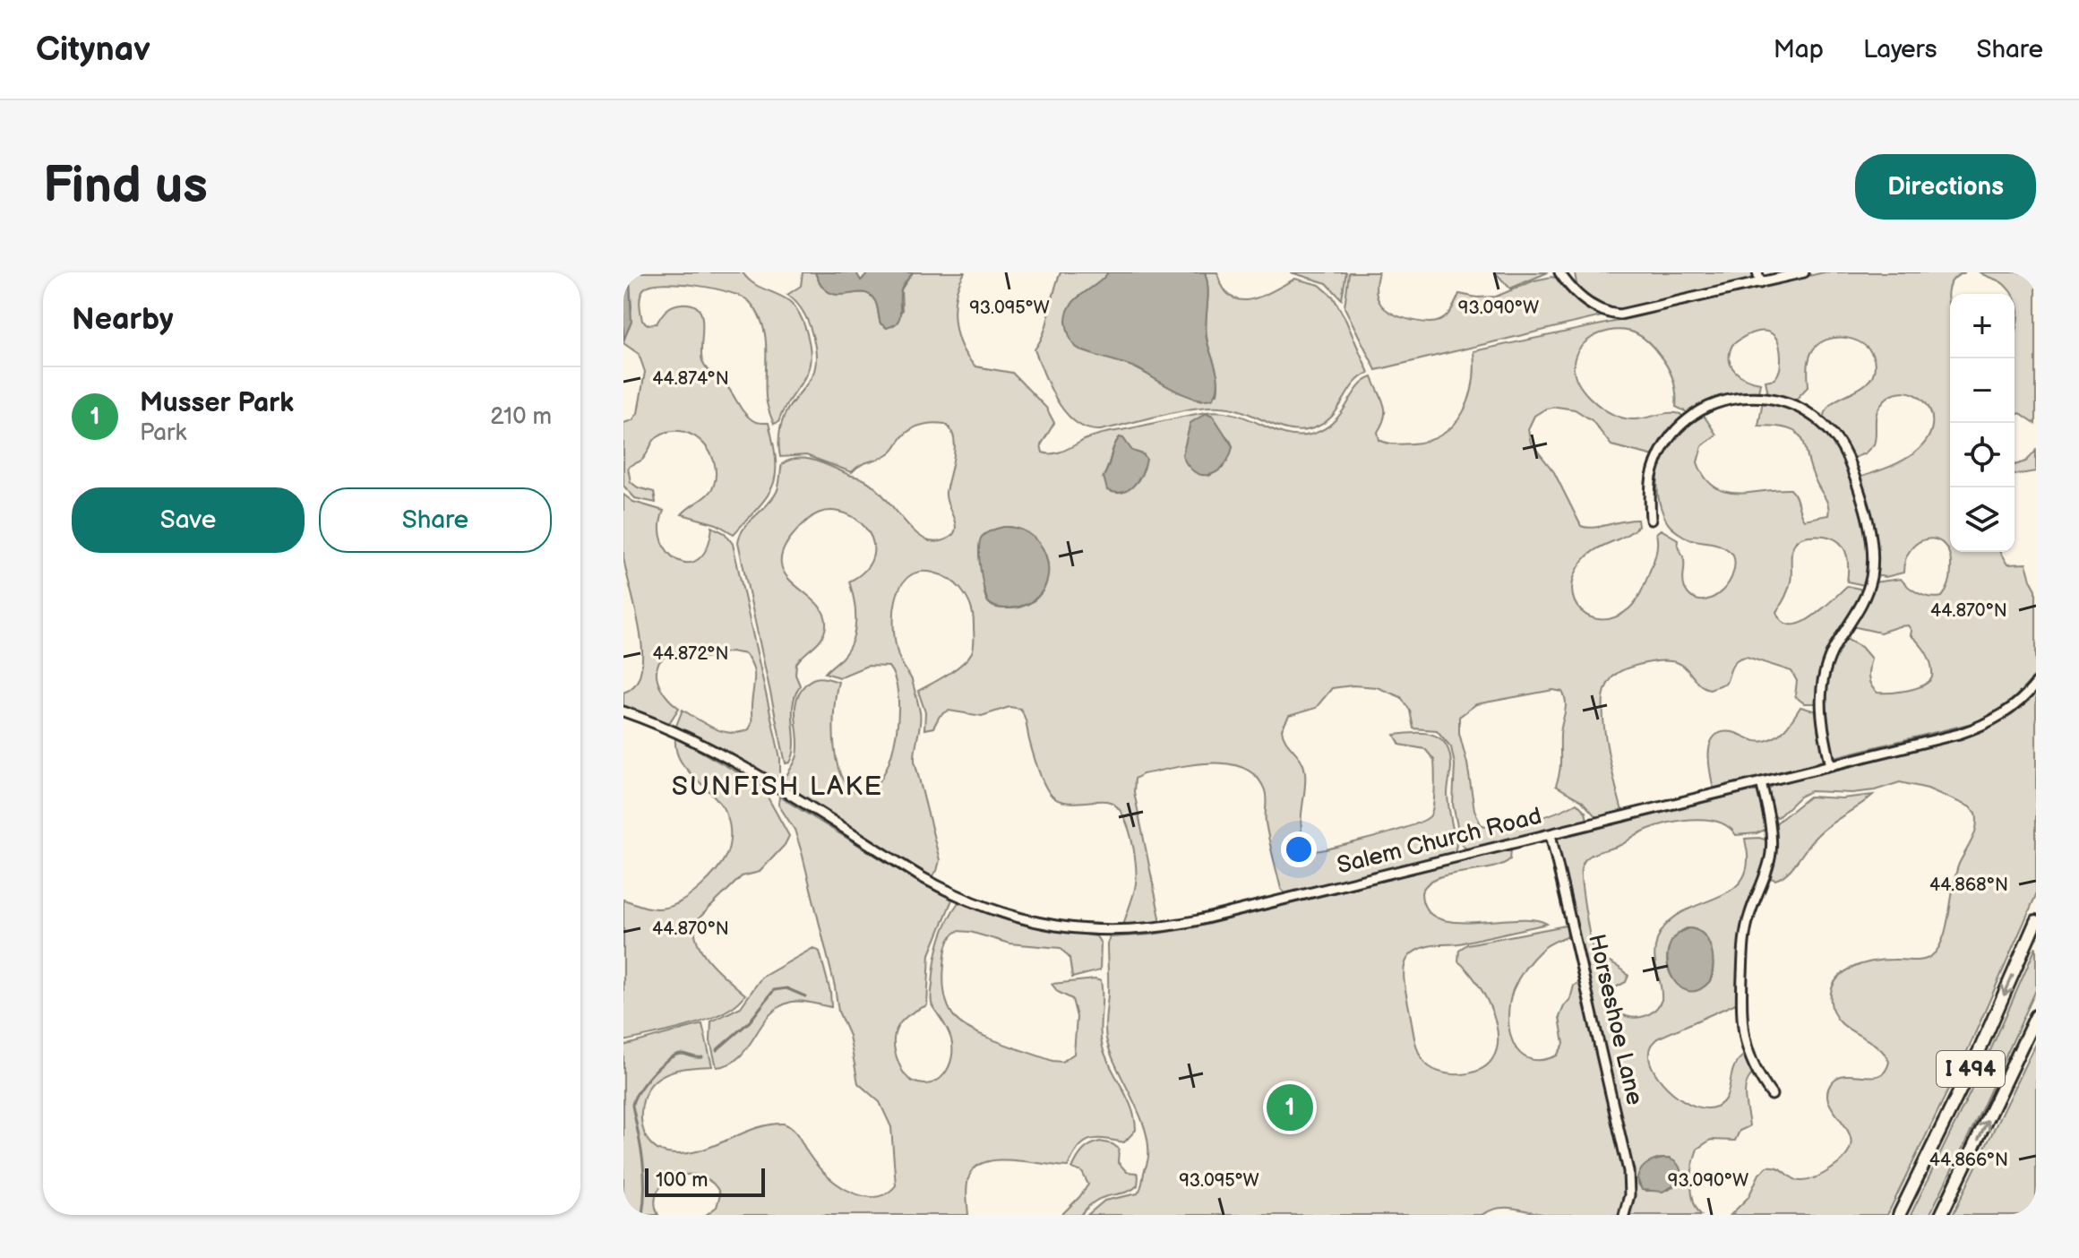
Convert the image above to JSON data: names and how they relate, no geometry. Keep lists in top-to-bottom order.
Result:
{
  "streets": {
    "highway": ["I 494"],
    "street": ["Salem Church Road", "Horseshoe Lane"]
  },
  "crossings": [
    ["Salem Church Road", "Horseshoe Lane"]
  ],
  "districts": ["SUNFISH LAKE"],
  "scale_bar": "100 m",
  "page": {
    "header": "Citynav",
    "nav": ["Map", "Layers", "Share"],
    "buttons": [
      "Directions",
      ["Save", "Share"]
    ],
    "title": "Find us",
    "heading": "Nearby",
    "map_buttons": ["+", "−"],
    "list": [
      {
        "mark": "1",
        "name": "Musser Park",
        "note": "Park",
        "value": "210 m"
      }
    ],
    "pins": "1",
    "scale": "100 m"
  },
  "coordinates": [
    "93.095°W",
    "93.090°W",
    "44.874°N",
    "44.870°N",
    "44.872°N",
    "44.868°N",
    "44.866°N"
  ]
}
